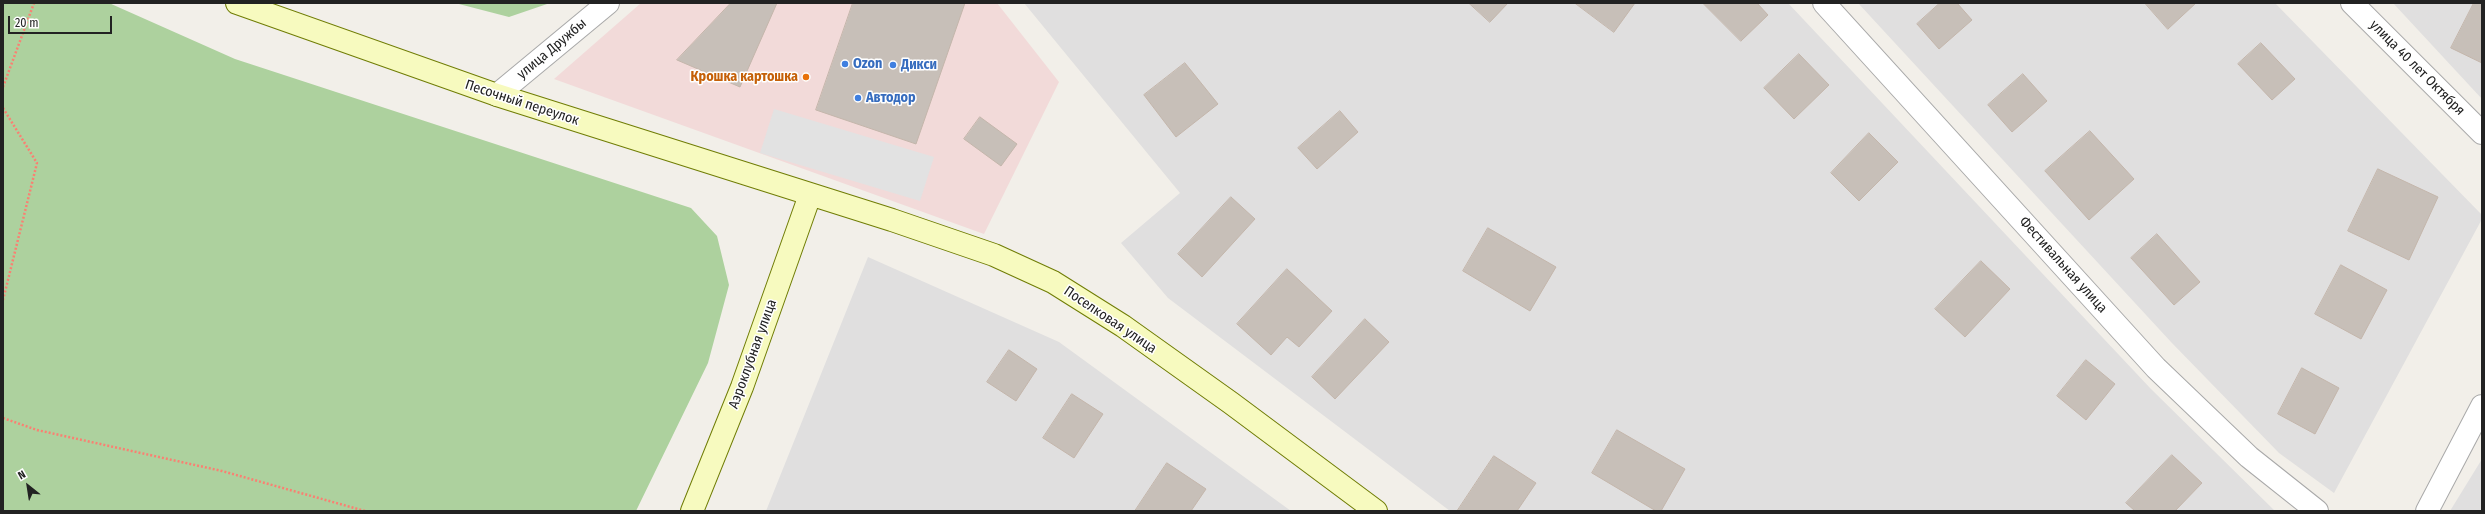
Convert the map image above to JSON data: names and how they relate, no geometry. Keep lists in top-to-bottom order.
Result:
{
  "streets": {
    "main road": ["Песочный переулок", "Поселковая улица", "Аэроклубная улица"],
    "street": ["улица Дружбы", "улица 40 лет Октября", "Фестивальная улица"]
  },
  "crossings": [
    ["улица Дружбы", "Песочный переулок"],
    ["Песочный переулок", "Поселковая улица"],
    ["Песочный переулок", "Аэроклубная улица"],
    ["Поселковая улица", "Аэроклубная улица"]
  ],
  "places": [
    "Ozon",
    "Дикси",
    "Крошка картошка",
    "Автодор"
  ],
  "scale_bar": "20 m",
  "north": "top left"
}
